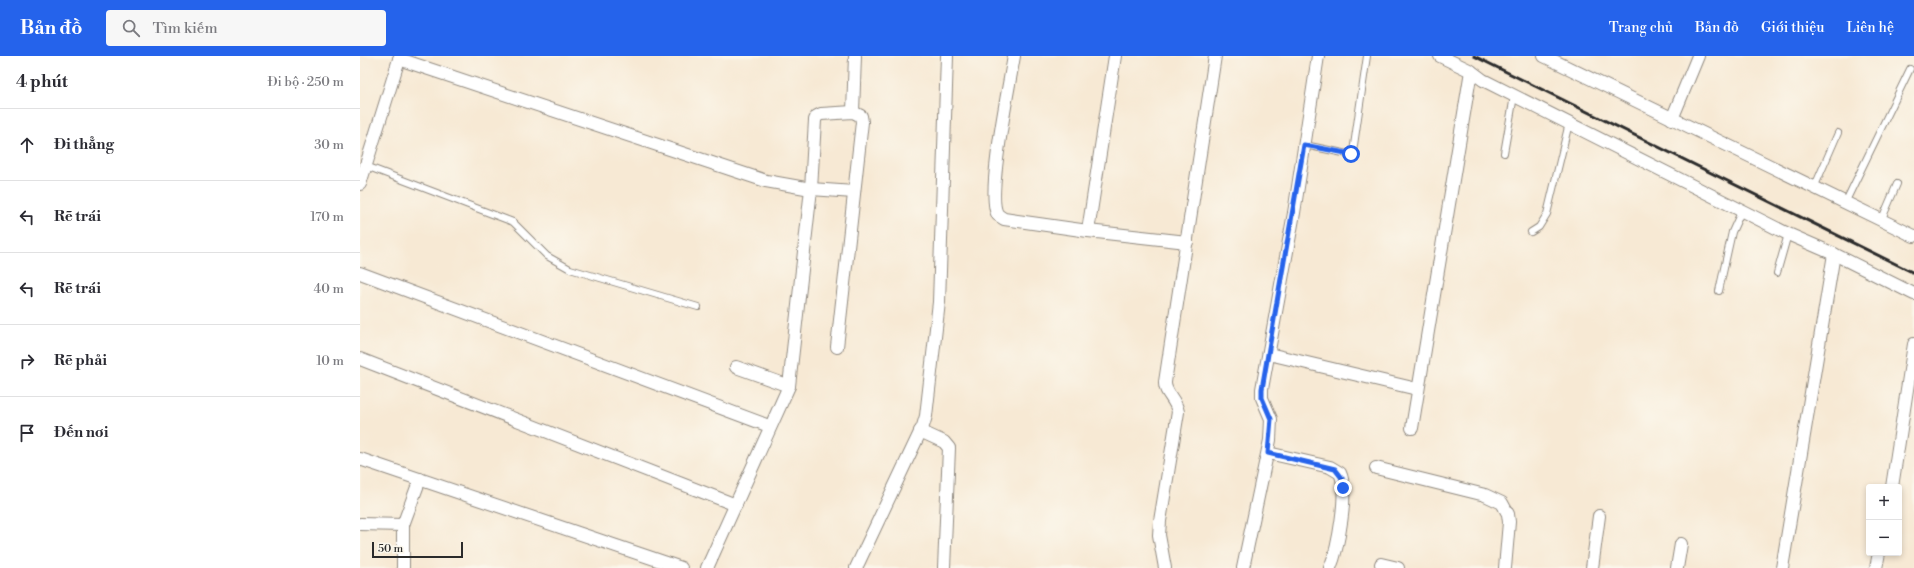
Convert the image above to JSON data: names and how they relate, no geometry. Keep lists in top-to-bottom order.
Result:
{
  "scale_bar": "50 m",
  "page": {
    "header": "Bản đồ",
    "search": "Tìm kiếm",
    "nav": [
      "Trang chủ",
      "Bản đồ",
      "Giới thiệu",
      "Liên hệ"
    ],
    "heading": ["4 phút", "Đi bộ · 250 m"],
    "list": [
      ["Đi thẳng", "30 m"],
      ["Rẽ trái", "170 m"],
      ["Rẽ trái", "40 m"],
      ["Rẽ phải", "10 m"],
      "Đến nơi"
    ],
    "map_buttons": ["+", "−"],
    "scale": "50 m"
  }
}
